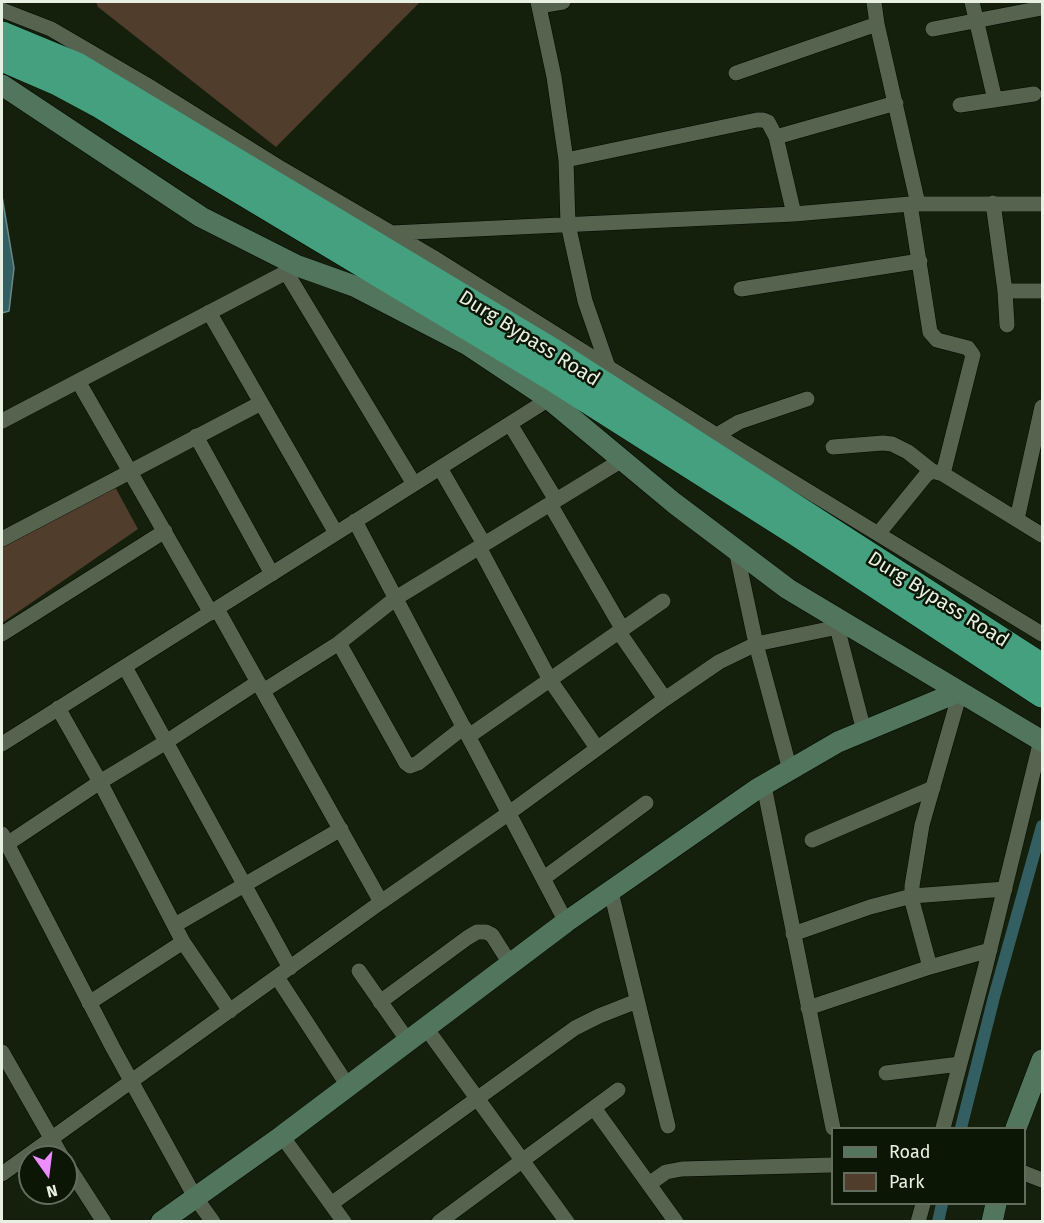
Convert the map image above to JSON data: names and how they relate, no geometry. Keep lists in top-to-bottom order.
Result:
{
  "streets": {
    "highway": ["Durg Bypass Road"]
  },
  "legend": ["Road", "Park"],
  "north": "bottom"
}
